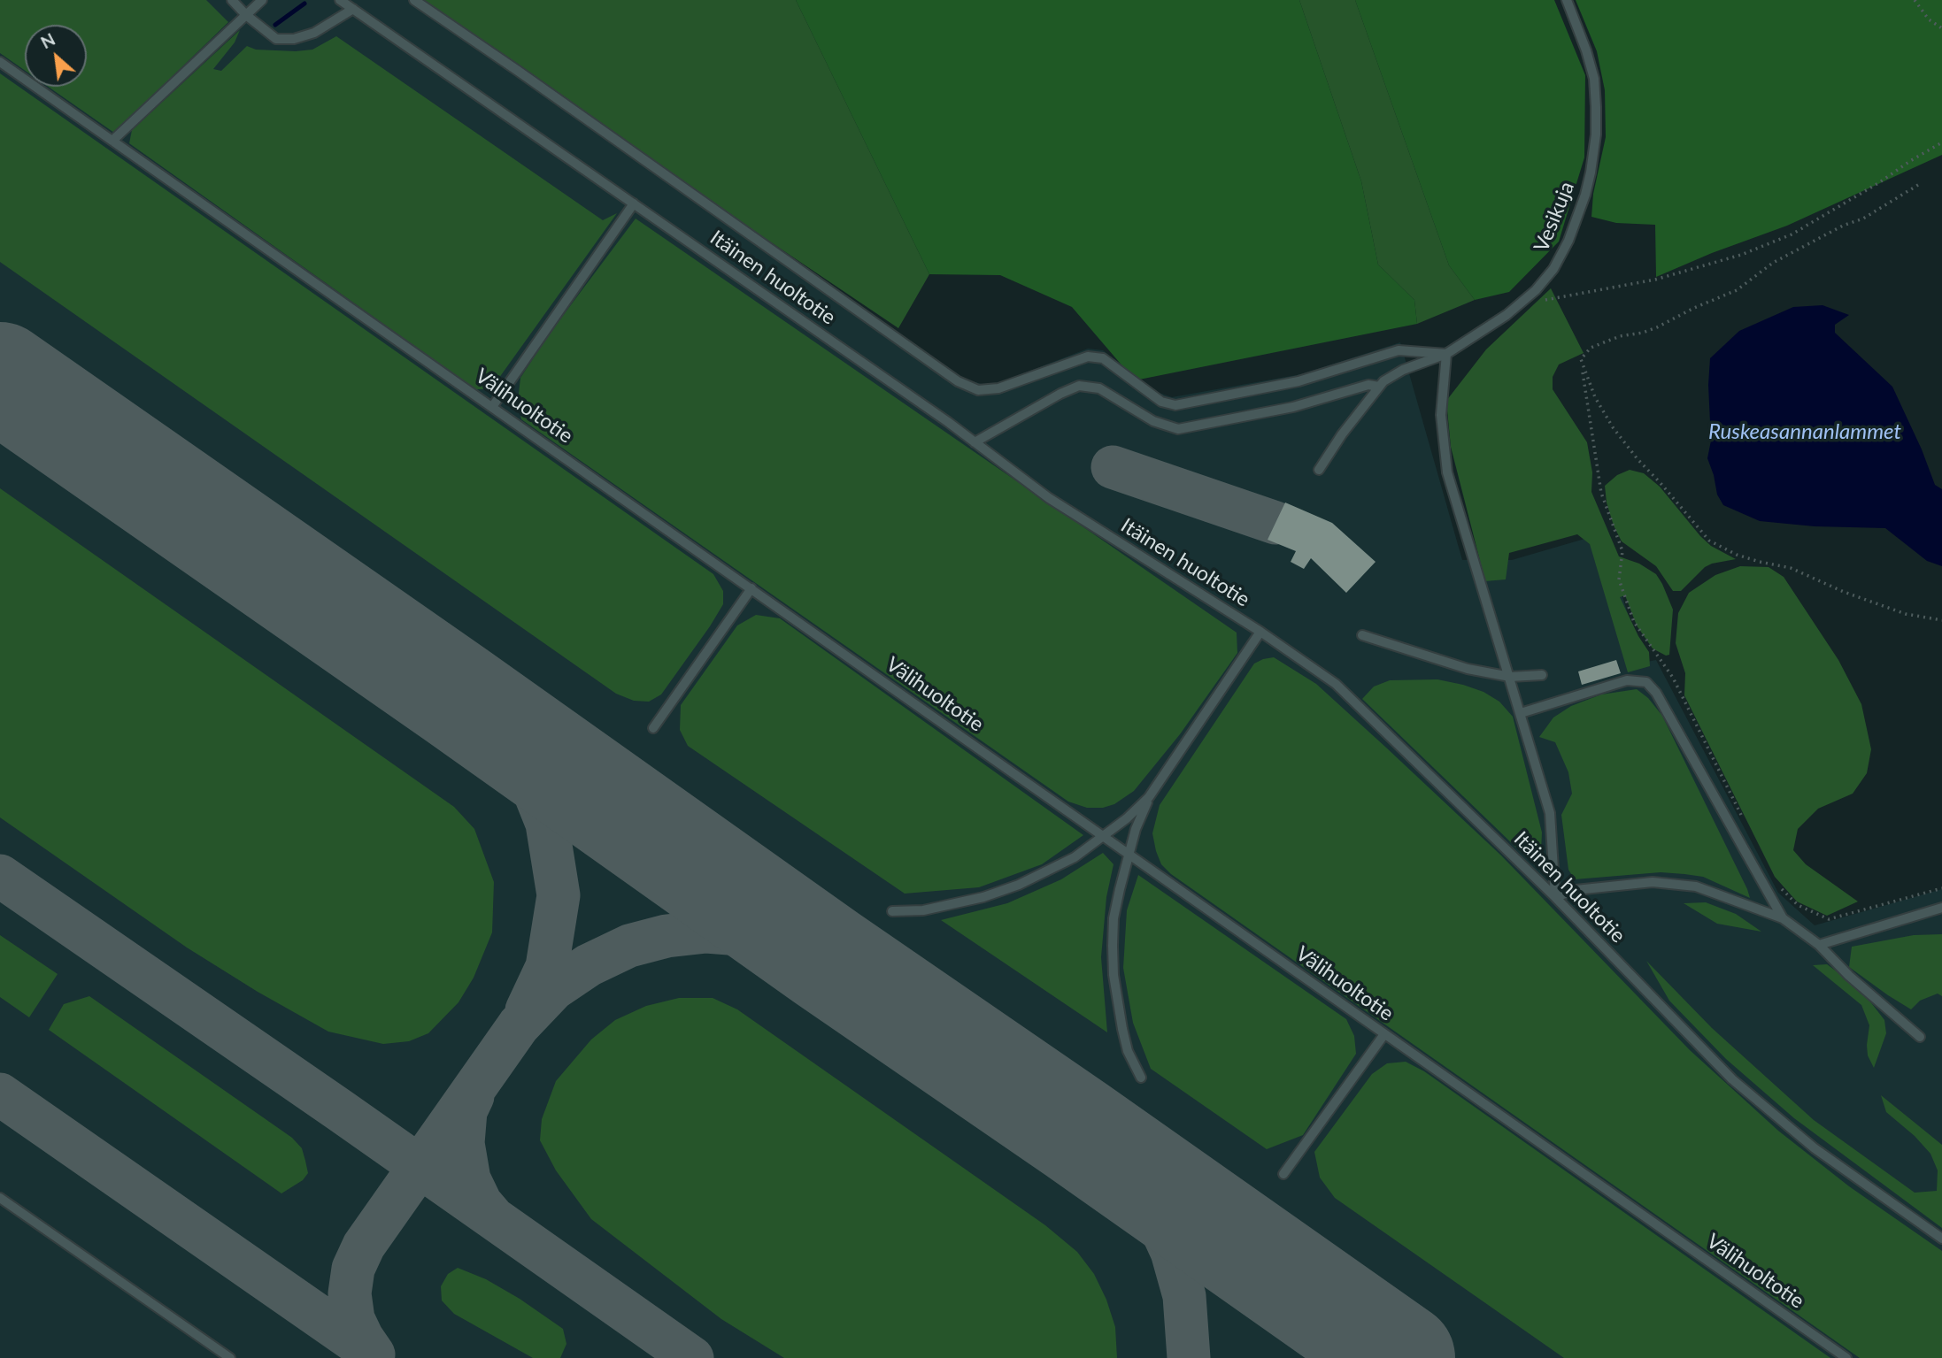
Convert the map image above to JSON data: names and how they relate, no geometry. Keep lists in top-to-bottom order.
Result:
{
  "streets": {
    "lane": ["Vesikuja", "Itäinen huoltotie", "Välihuoltotie"]
  },
  "water": ["Ruskeasannanlammet"],
  "north": "top left"
}
